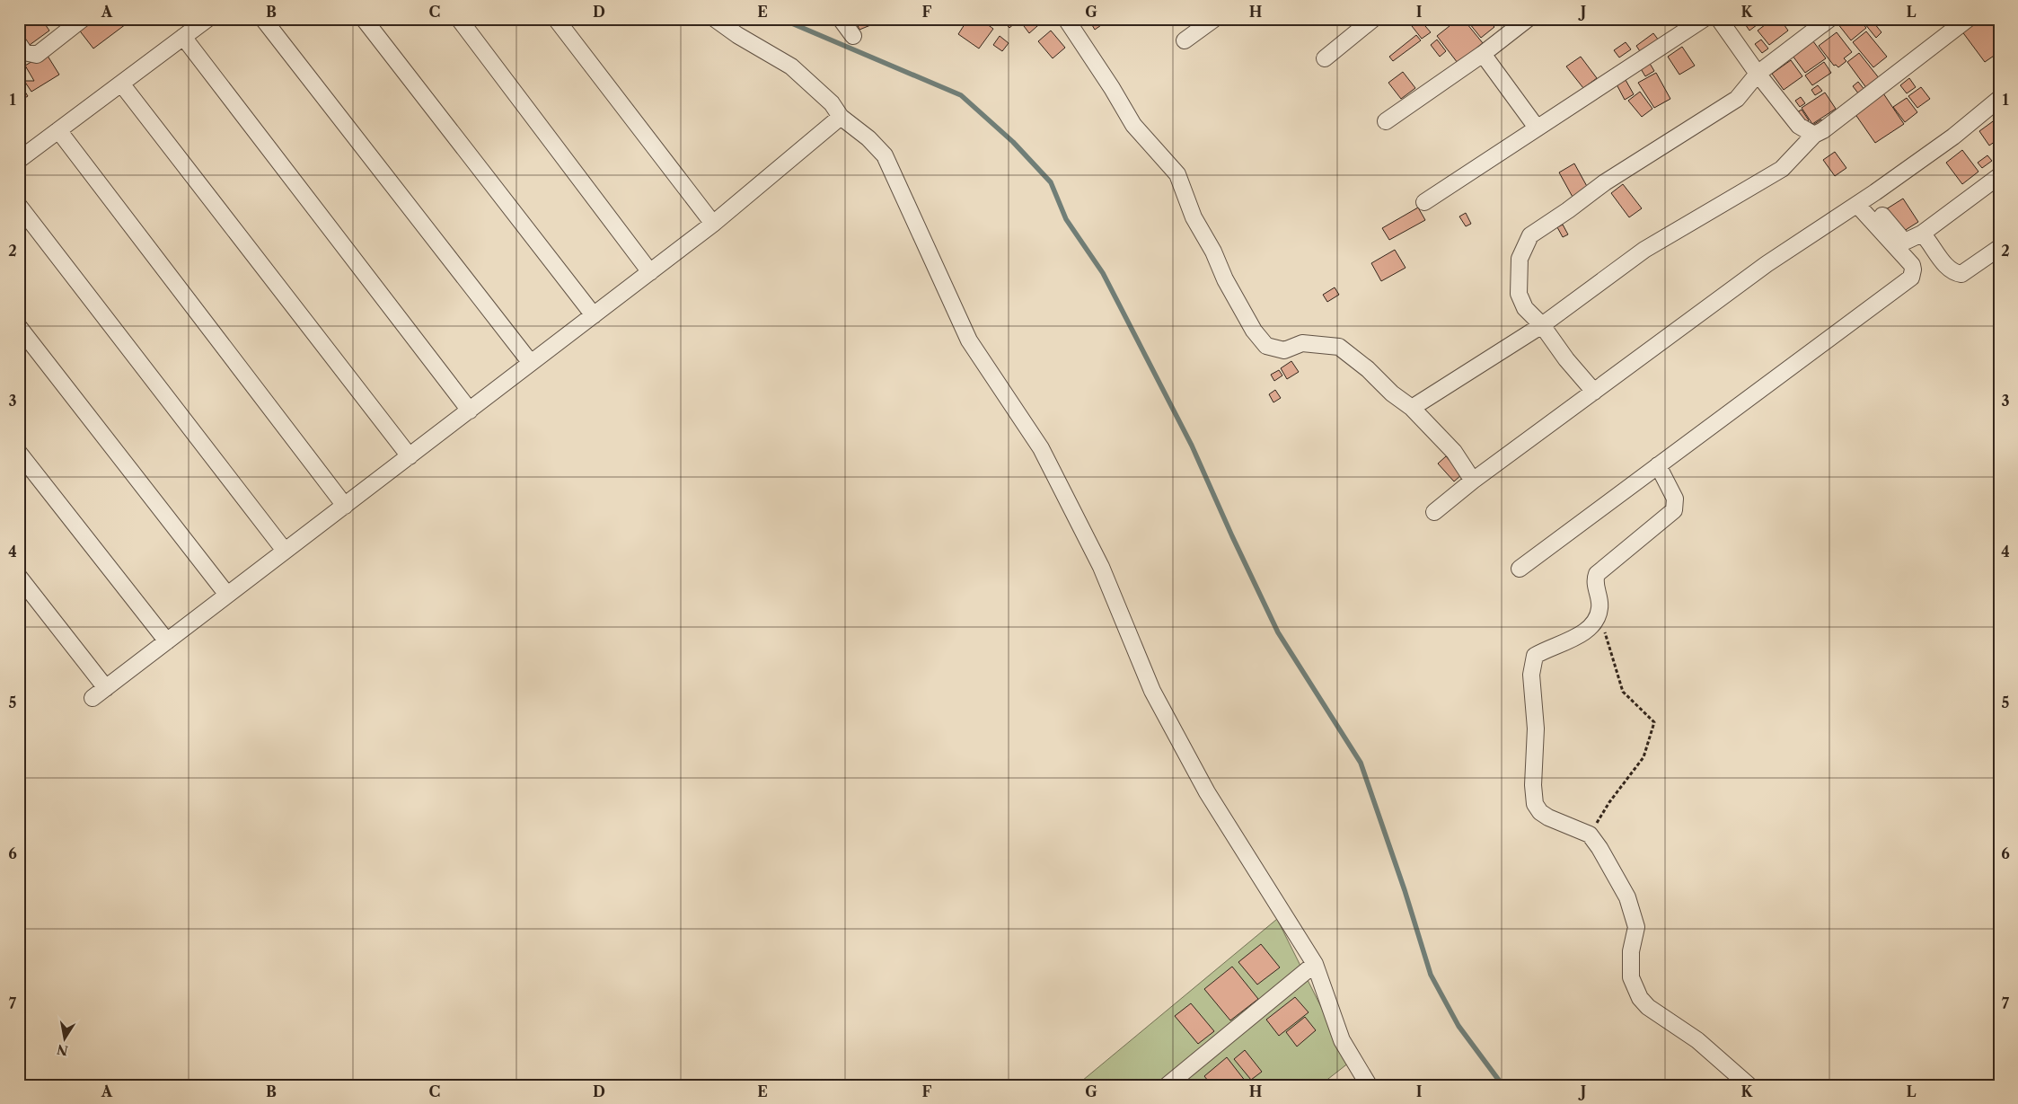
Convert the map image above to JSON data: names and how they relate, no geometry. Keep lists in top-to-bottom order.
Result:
{
  "north": "bottom",
  "grid": {
    "columns": [
      "A",
      "B",
      "C",
      "D",
      "E",
      "F",
      "G",
      "H",
      "I",
      "J",
      "K",
      "L"
    ],
    "rows": [
      "1",
      "2",
      "3",
      "4",
      "5",
      "6",
      "7"
    ]
  }
}
